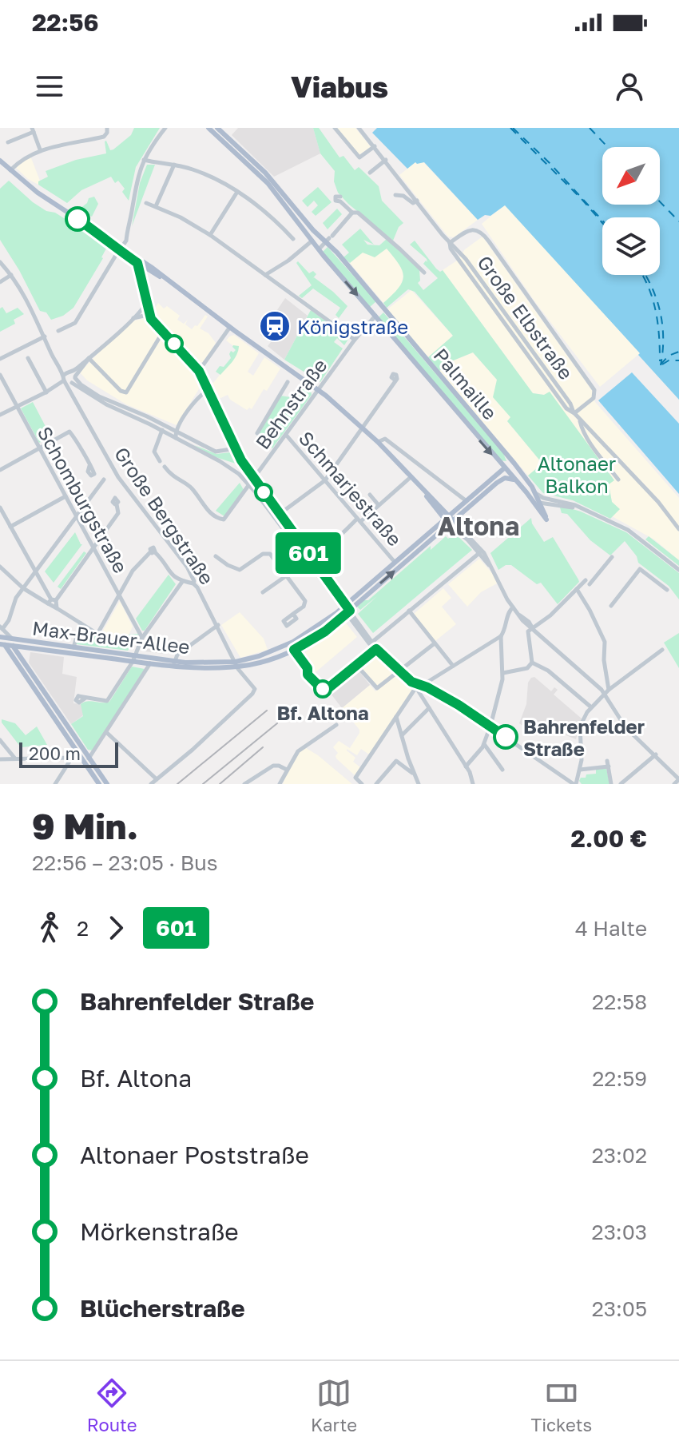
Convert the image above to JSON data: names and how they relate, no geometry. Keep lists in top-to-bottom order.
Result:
{
  "streets": {
    "main road": ["Palmaille", "Max-Brauer-Allee"],
    "street": [
      "Große Elbstraße",
      "Behnstraße",
      "Schmarjestraße",
      "Schomburgstraße",
      "Große Bergstraße"
    ]
  },
  "crossings": [
    ["Palmaille", "Behnstraße"],
    ["Palmaille", "Max-Brauer-Allee"],
    ["Behnstraße", "Schmarjestraße"],
    ["Schmarjestraße", "Max-Brauer-Allee"],
    ["Große Bergstraße", "Max-Brauer-Allee"]
  ],
  "districts": ["Altona"],
  "parks": ["Altonaer Balkon"],
  "places": {
    "station": ["Königstraße"],
    "other": ["Bf. Altona", "Bahrenfelder Straße"]
  },
  "lines": ["bus line 601"],
  "scale_bar": "200 m",
  "north": "bottom left",
  "page": {
    "status": "22:56",
    "header": "Viabus",
    "on_map": "601",
    "scale": "200 m",
    "heading": ["9 Min.", "22:56 – 23:05 · Bus", "2.00 €"],
    "legs": ["2", "601", "4 Halte"],
    "list": [
      {
        "name": "Bahrenfelder Straße",
        "value": "22:58"
      },
      {
        "name": "Bf. Altona",
        "value": "22:59"
      },
      {
        "name": "Altonaer Poststraße",
        "value": "23:02"
      },
      {
        "name": "Mörkenstraße",
        "value": "23:03"
      },
      {
        "name": "Blücherstraße",
        "value": "23:05"
      }
    ],
    "tabs": ["Route", "Karte", "Tickets"]
  }
}
